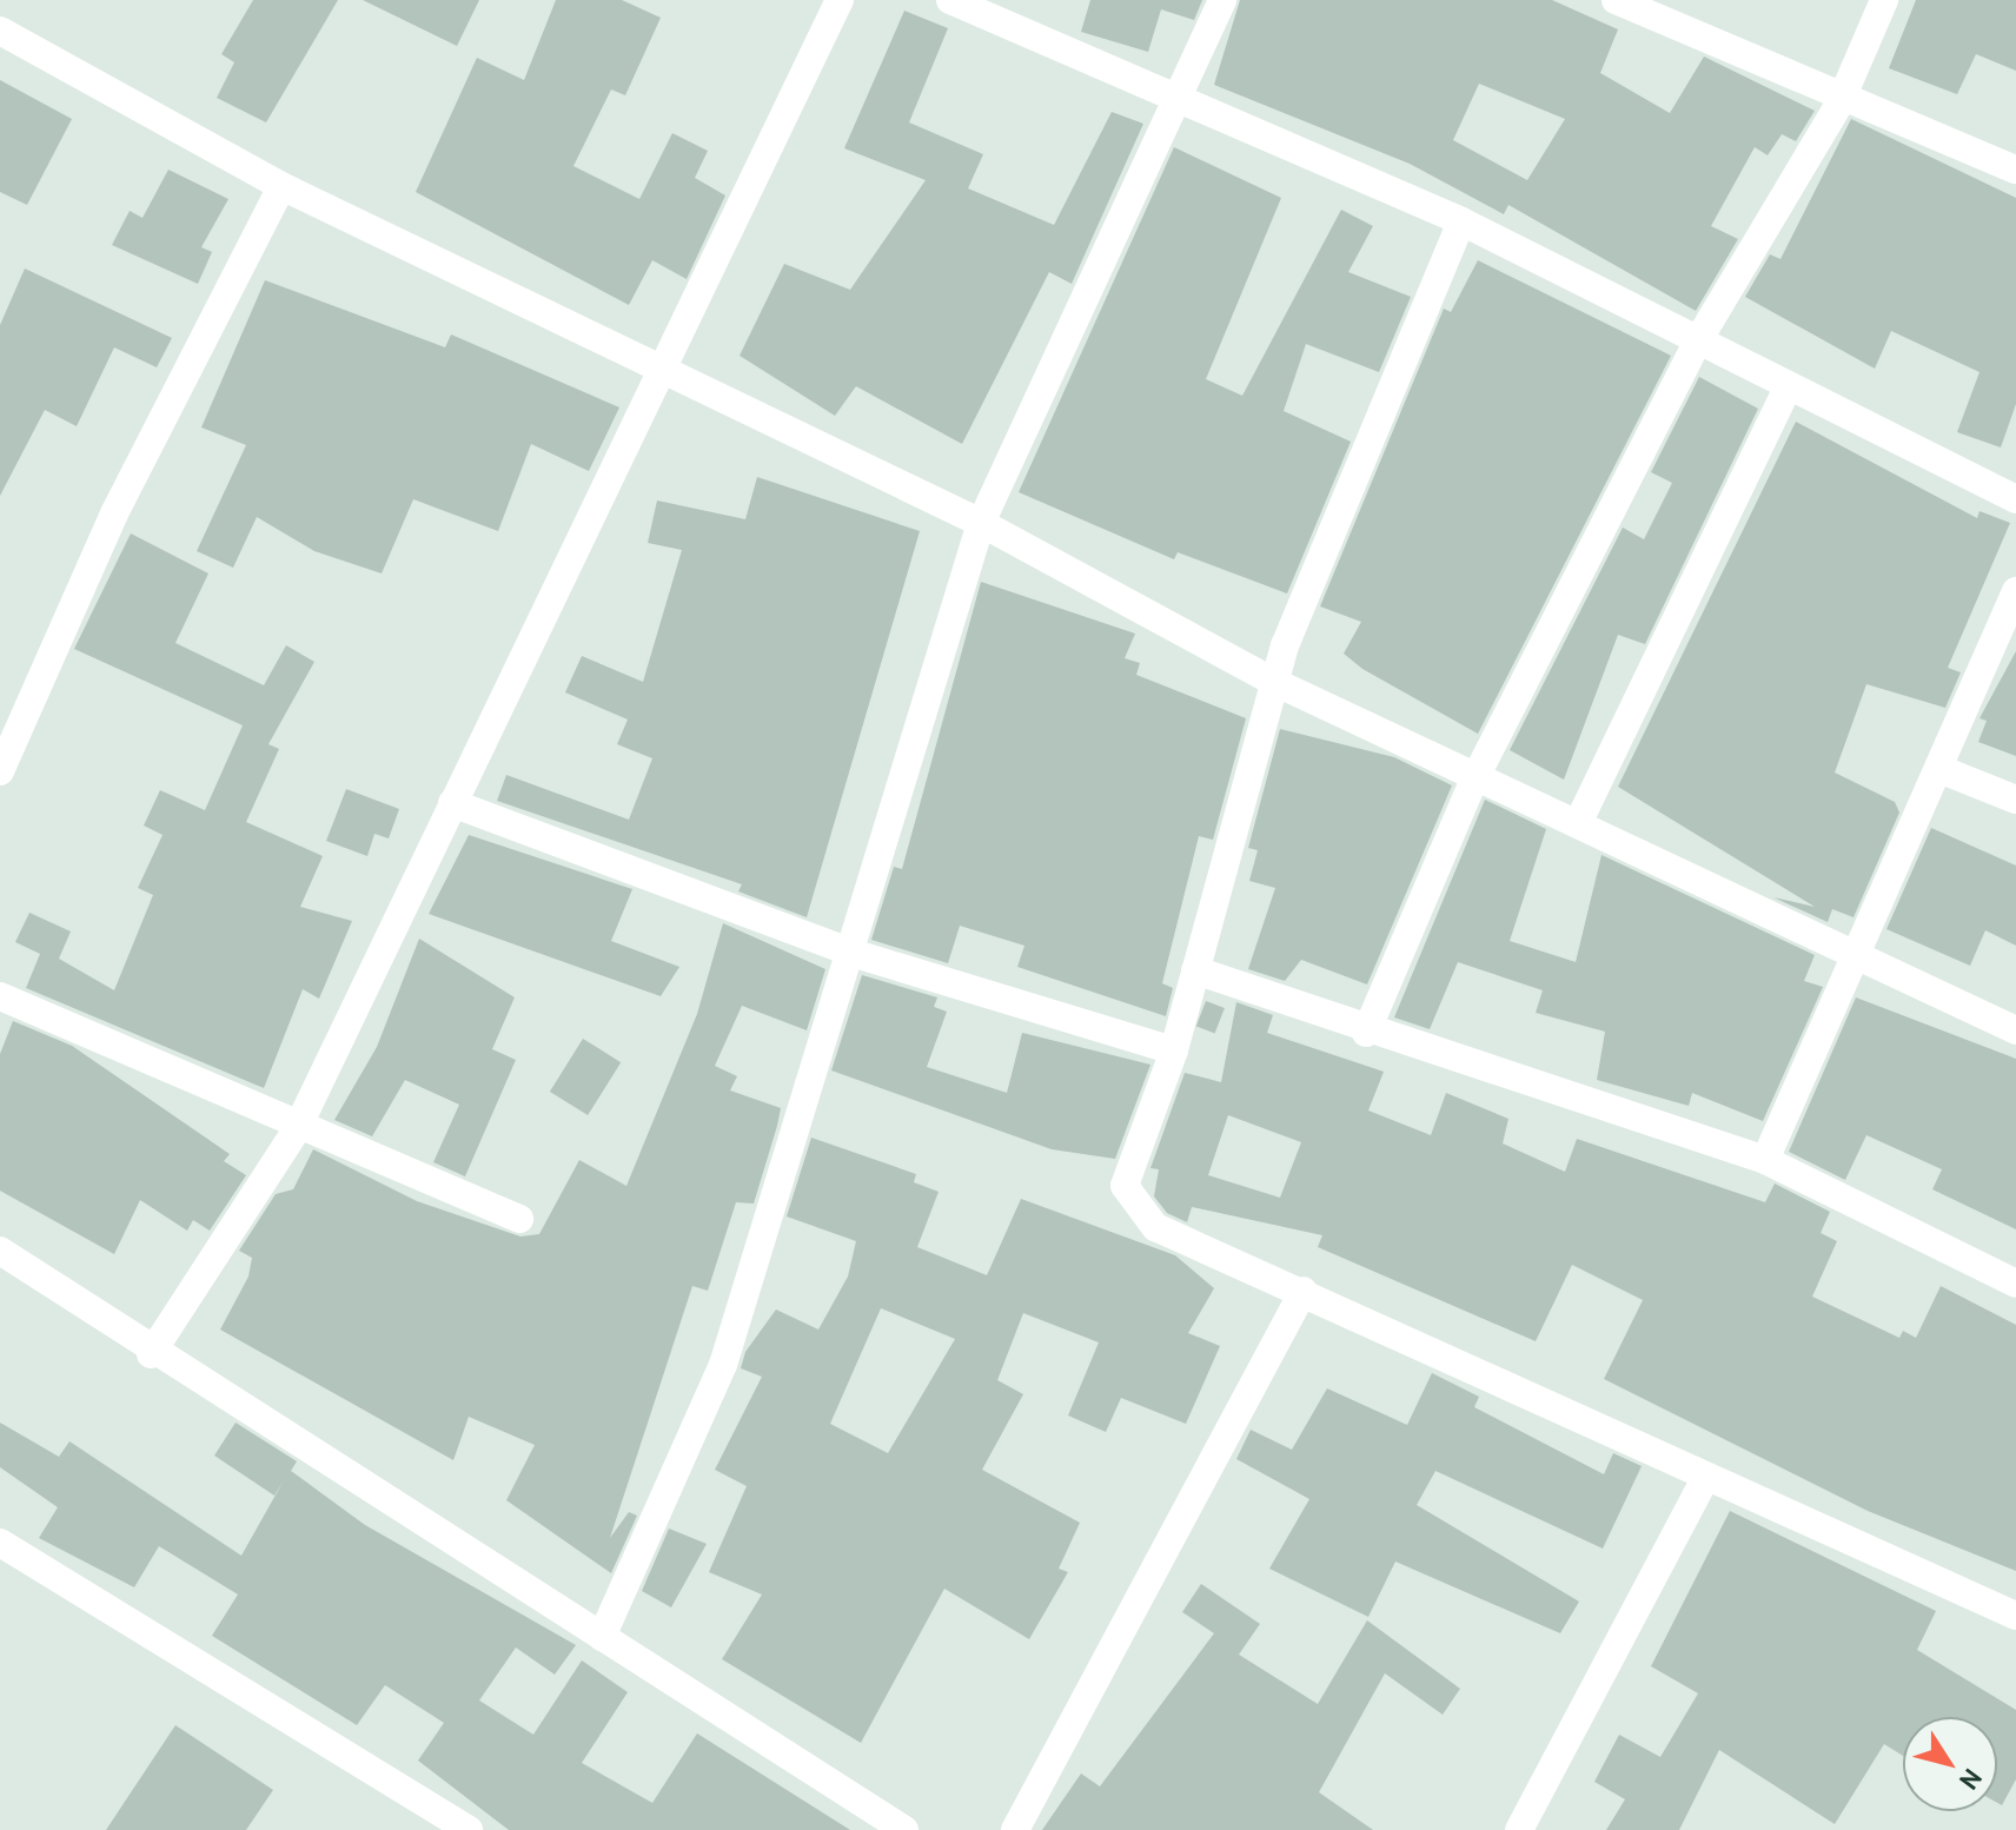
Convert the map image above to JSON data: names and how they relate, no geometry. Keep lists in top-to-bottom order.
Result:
{
  "north": "bottom right"
}
